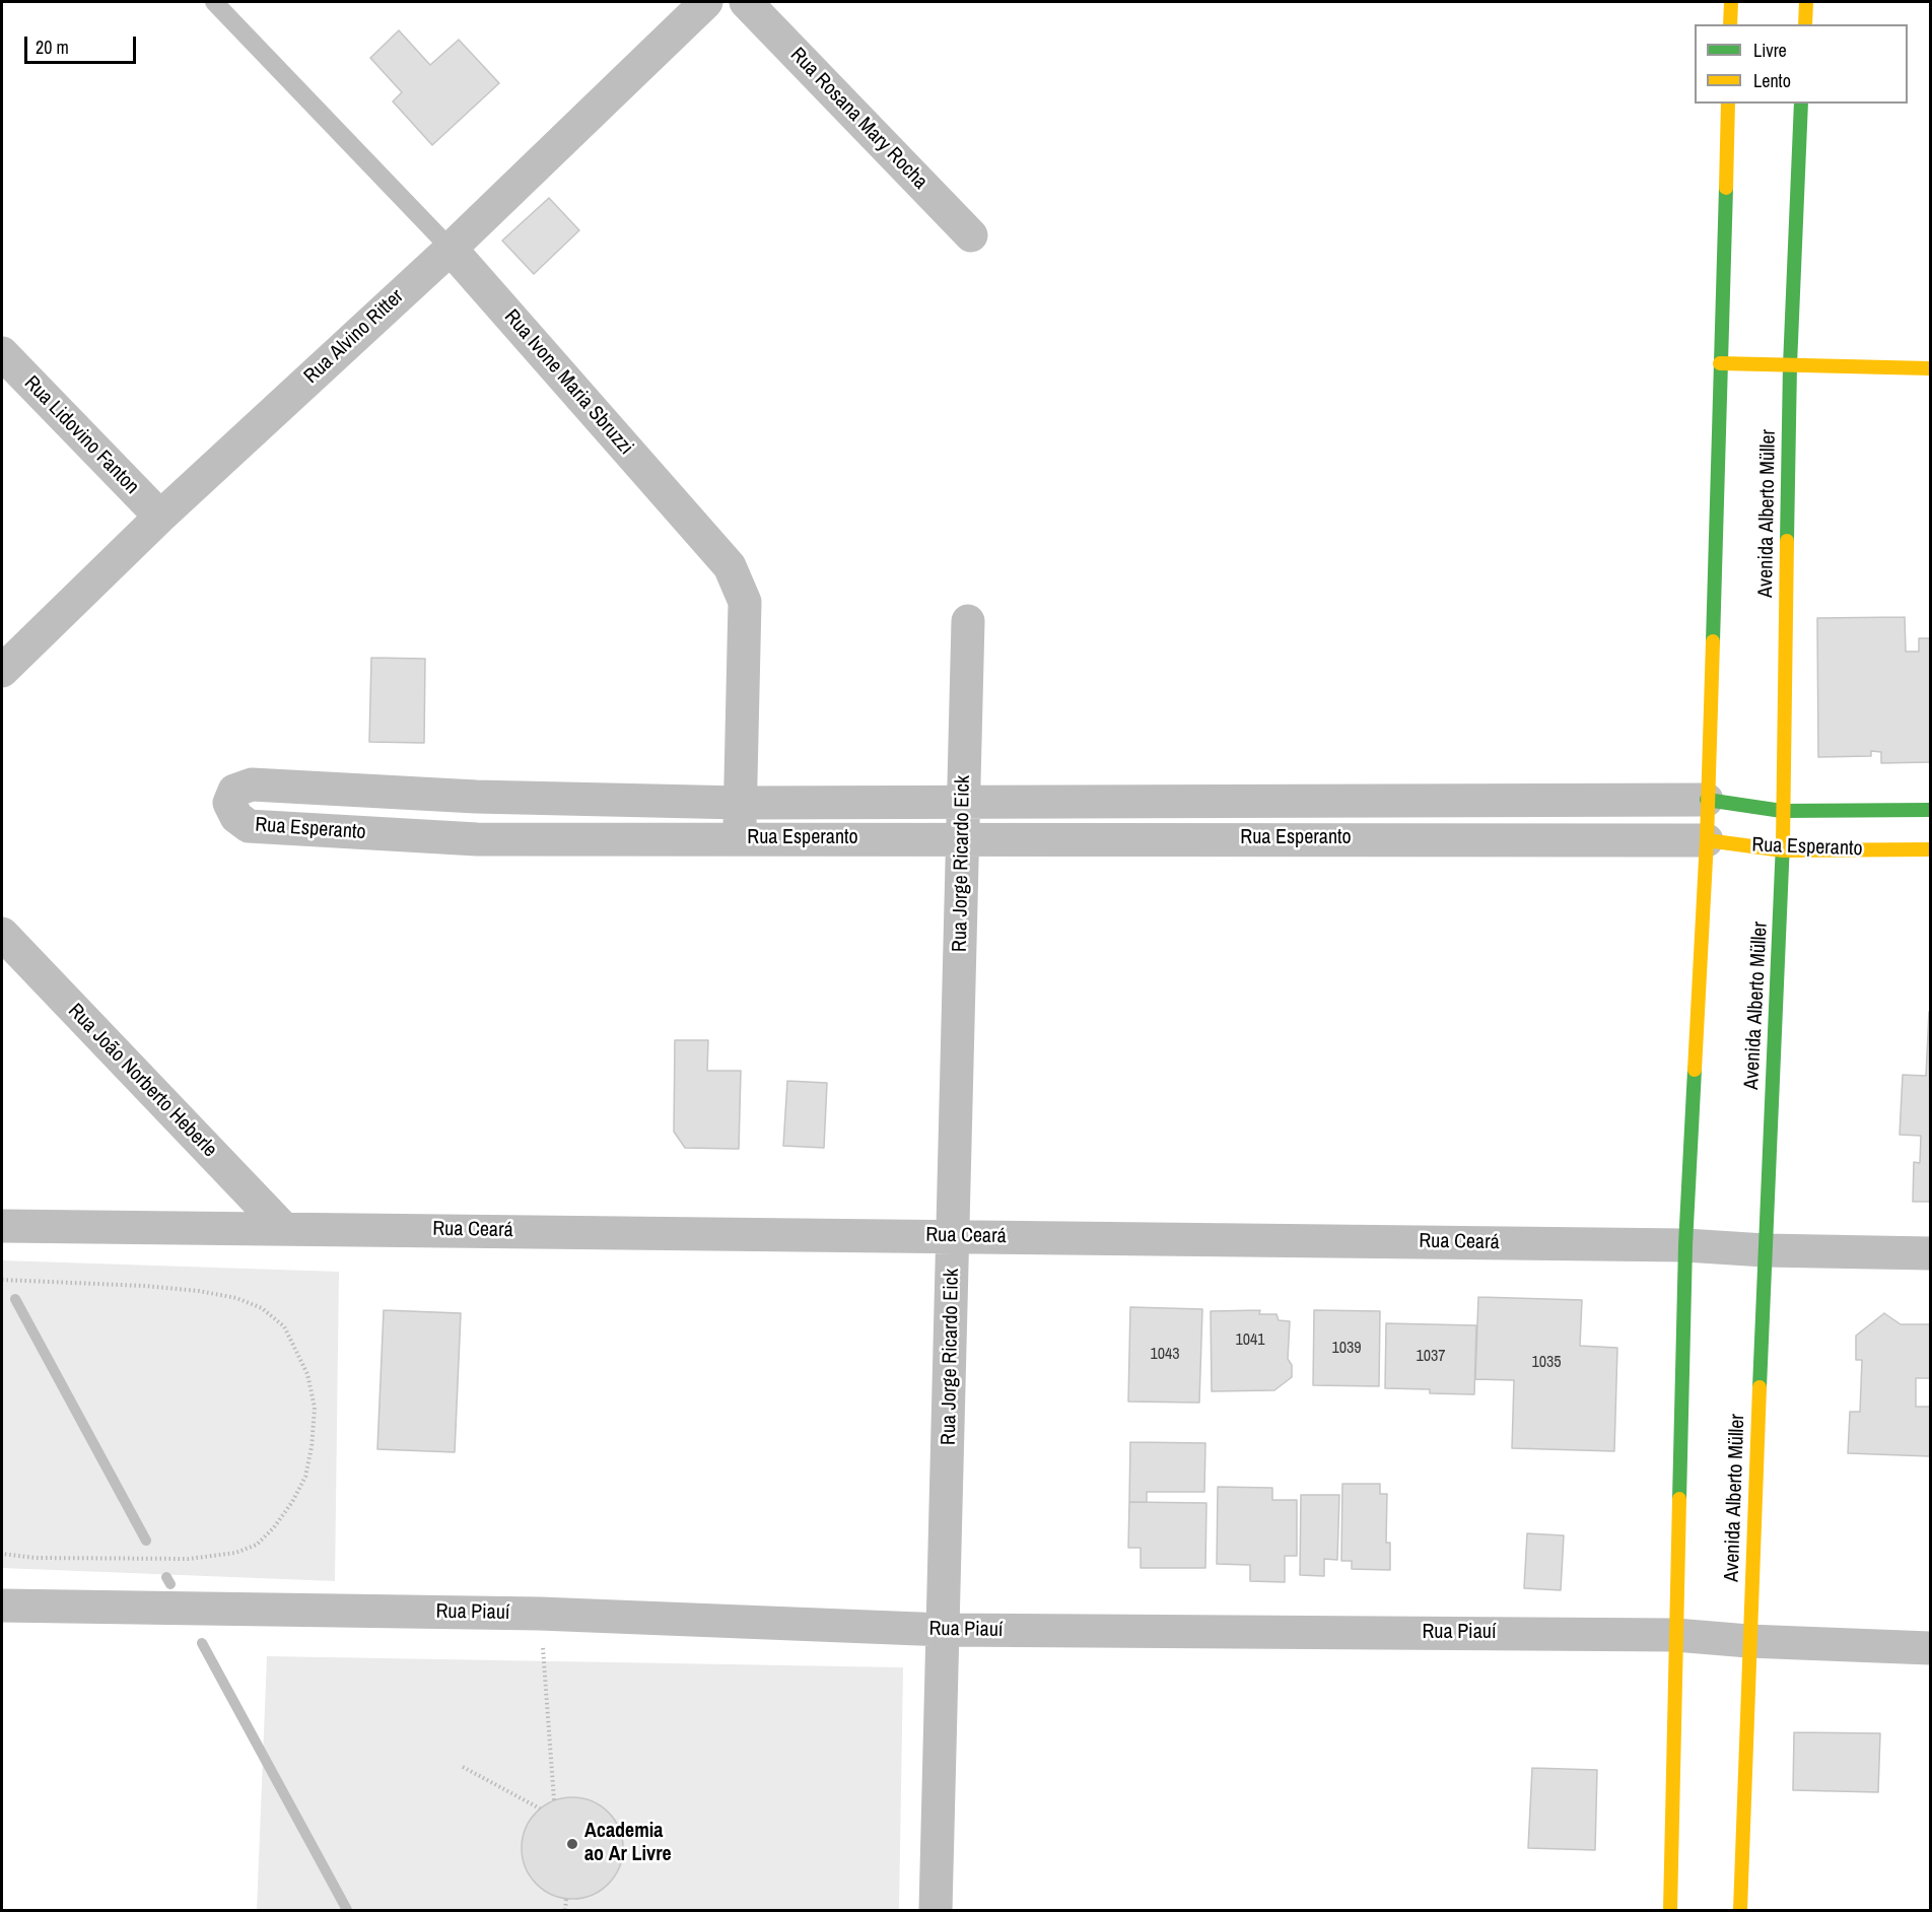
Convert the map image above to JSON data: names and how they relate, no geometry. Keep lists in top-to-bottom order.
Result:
{
  "streets": {
    "main road": ["Avenida Alberto Müller", "Rua Esperanto"],
    "street": [
      "Rua Rosana Mary Rocha",
      "Rua Alvino Ritter",
      "Rua Ivone Maria Sbruzzi",
      "Rua Lidovino Fanton",
      "Rua Jorge Ricardo Eick",
      "Rua João Norberto Heberle",
      "Rua Ceará",
      "Rua Piauí"
    ]
  },
  "crossings": [
    ["Rua Alvino Ritter", "Rua Ivone Maria Sbruzzi"],
    ["Rua Alvino Ritter", "Rua Lidovino Fanton"],
    ["Rua Ivone Maria Sbruzzi", "Rua Esperanto"],
    ["Avenida Alberto Müller", "Rua Esperanto"],
    ["Avenida Alberto Müller", "Rua Ceará"],
    ["Avenida Alberto Müller", "Rua Piauí"],
    ["Rua Esperanto", "Rua Jorge Ricardo Eick"],
    ["Rua Jorge Ricardo Eick", "Rua Ceará"],
    ["Rua Jorge Ricardo Eick", "Rua Piauí"],
    ["Rua João Norberto Heberle", "Rua Ceará"]
  ],
  "places": ["Academia ao Ar Livre"],
  "house_numbers": [
    "1041",
    "1039",
    "1043",
    "1037",
    "1035"
  ],
  "legend": ["Livre", "Lento"],
  "scale_bar": "20 m"
}
